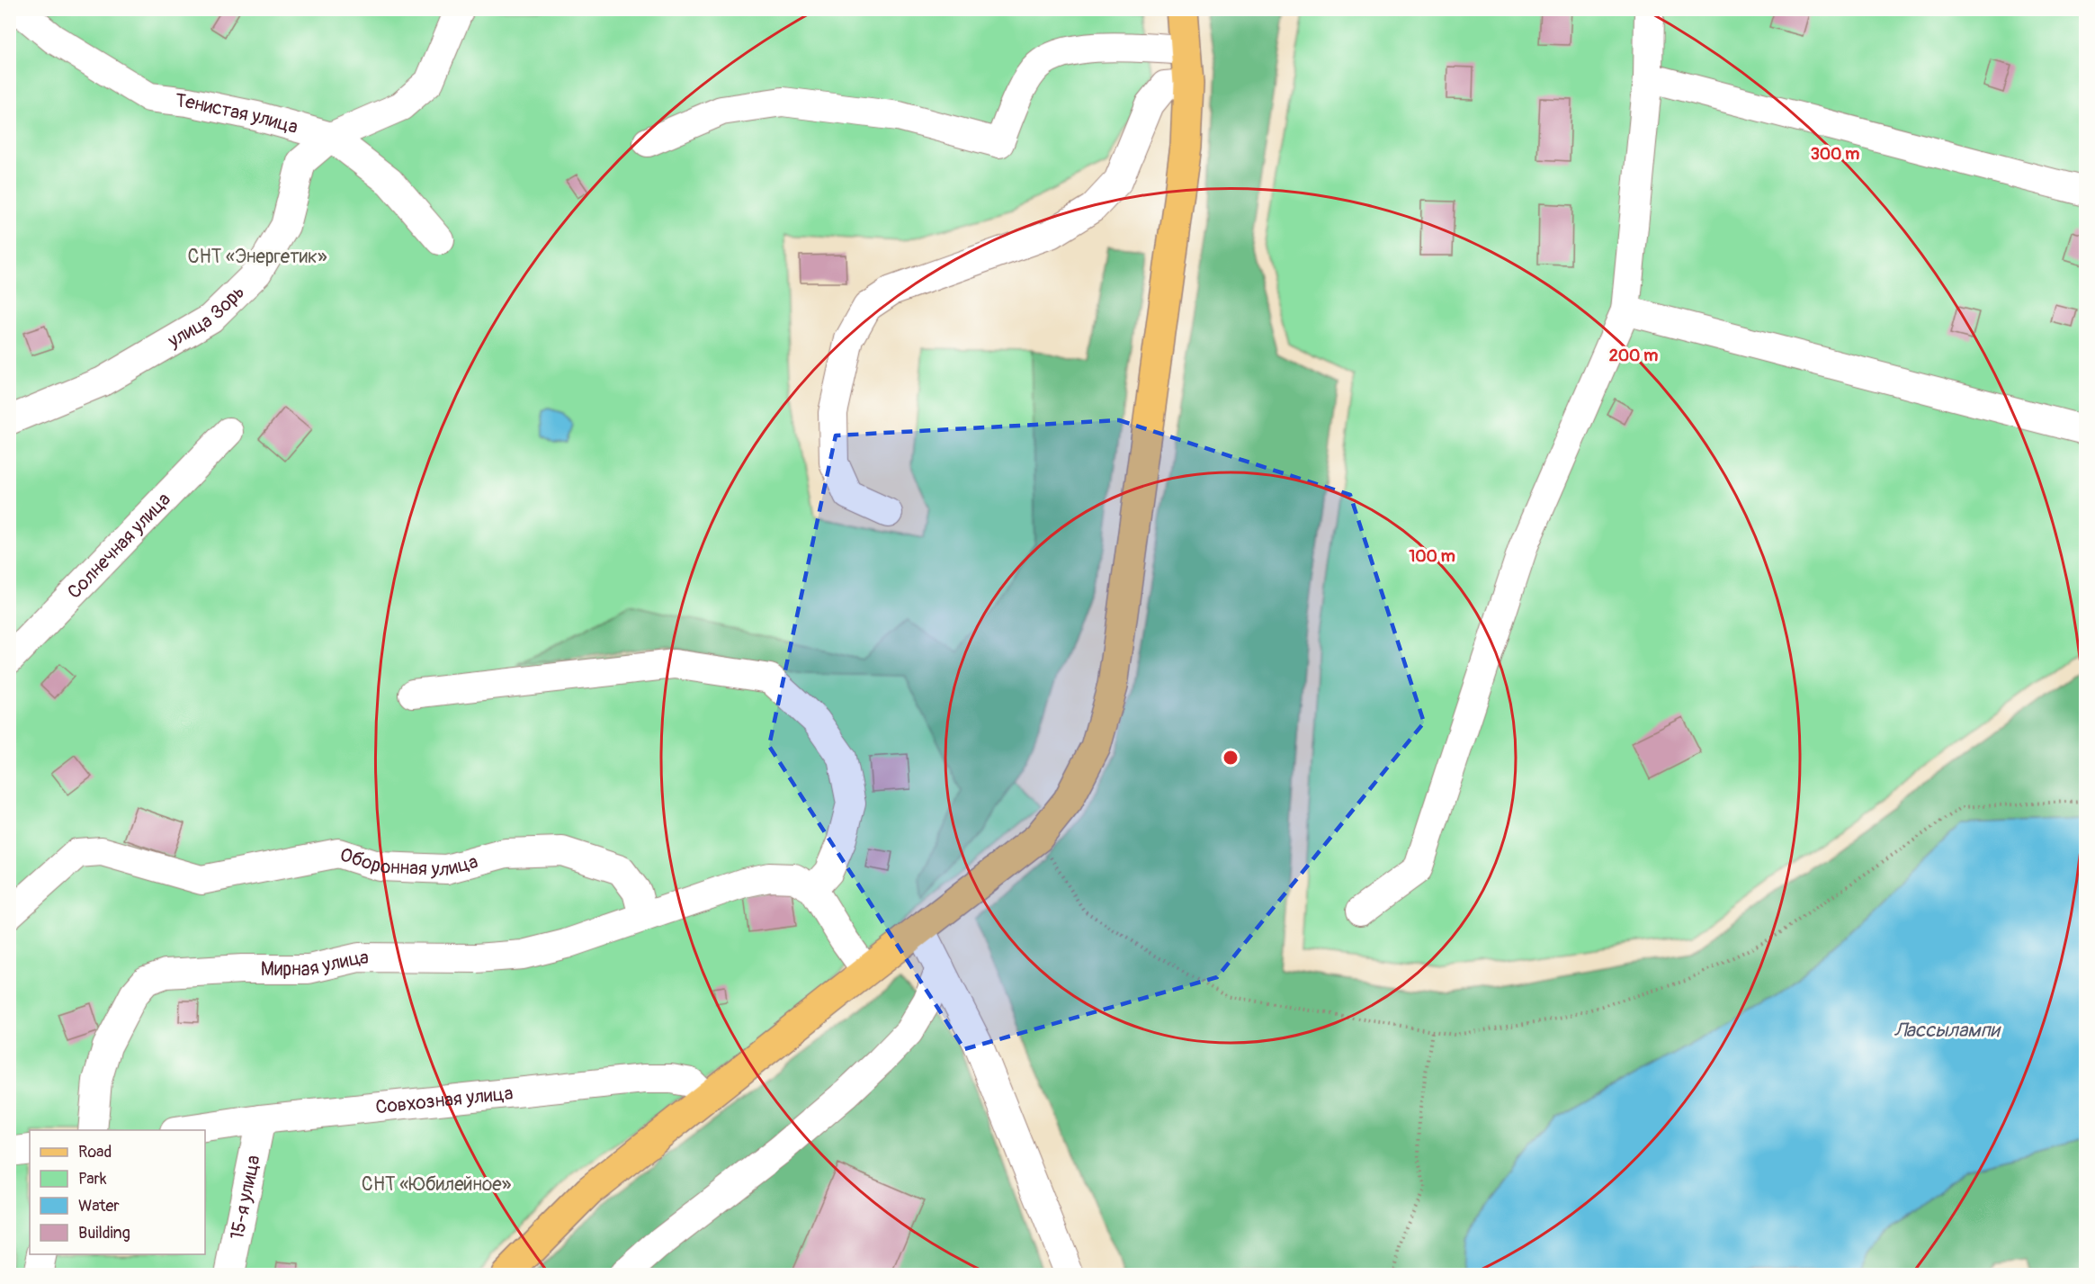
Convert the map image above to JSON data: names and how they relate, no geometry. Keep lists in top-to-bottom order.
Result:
{
  "streets": {
    "street": [
      "Тенистая улица",
      "улица Зорь",
      "Солнечная улица",
      "Оборонная улица",
      "Мирная улица",
      "Совхозная улица",
      "15-я улица"
    ]
  },
  "crossings": [
    ["Тенистая улица", "улица Зорь"],
    ["Оборонная улица", "Мирная улица"],
    ["Совхозная улица", "15-я улица"]
  ],
  "water": ["Лассылампи"],
  "parks": ["СНТ «Энергетик»", "СНТ «Юбилейное»"],
  "legend": [
    "Road",
    "Park",
    "Water",
    "Building"
  ],
  "rings": ["300 m", "200 m", "100 m"]
}
